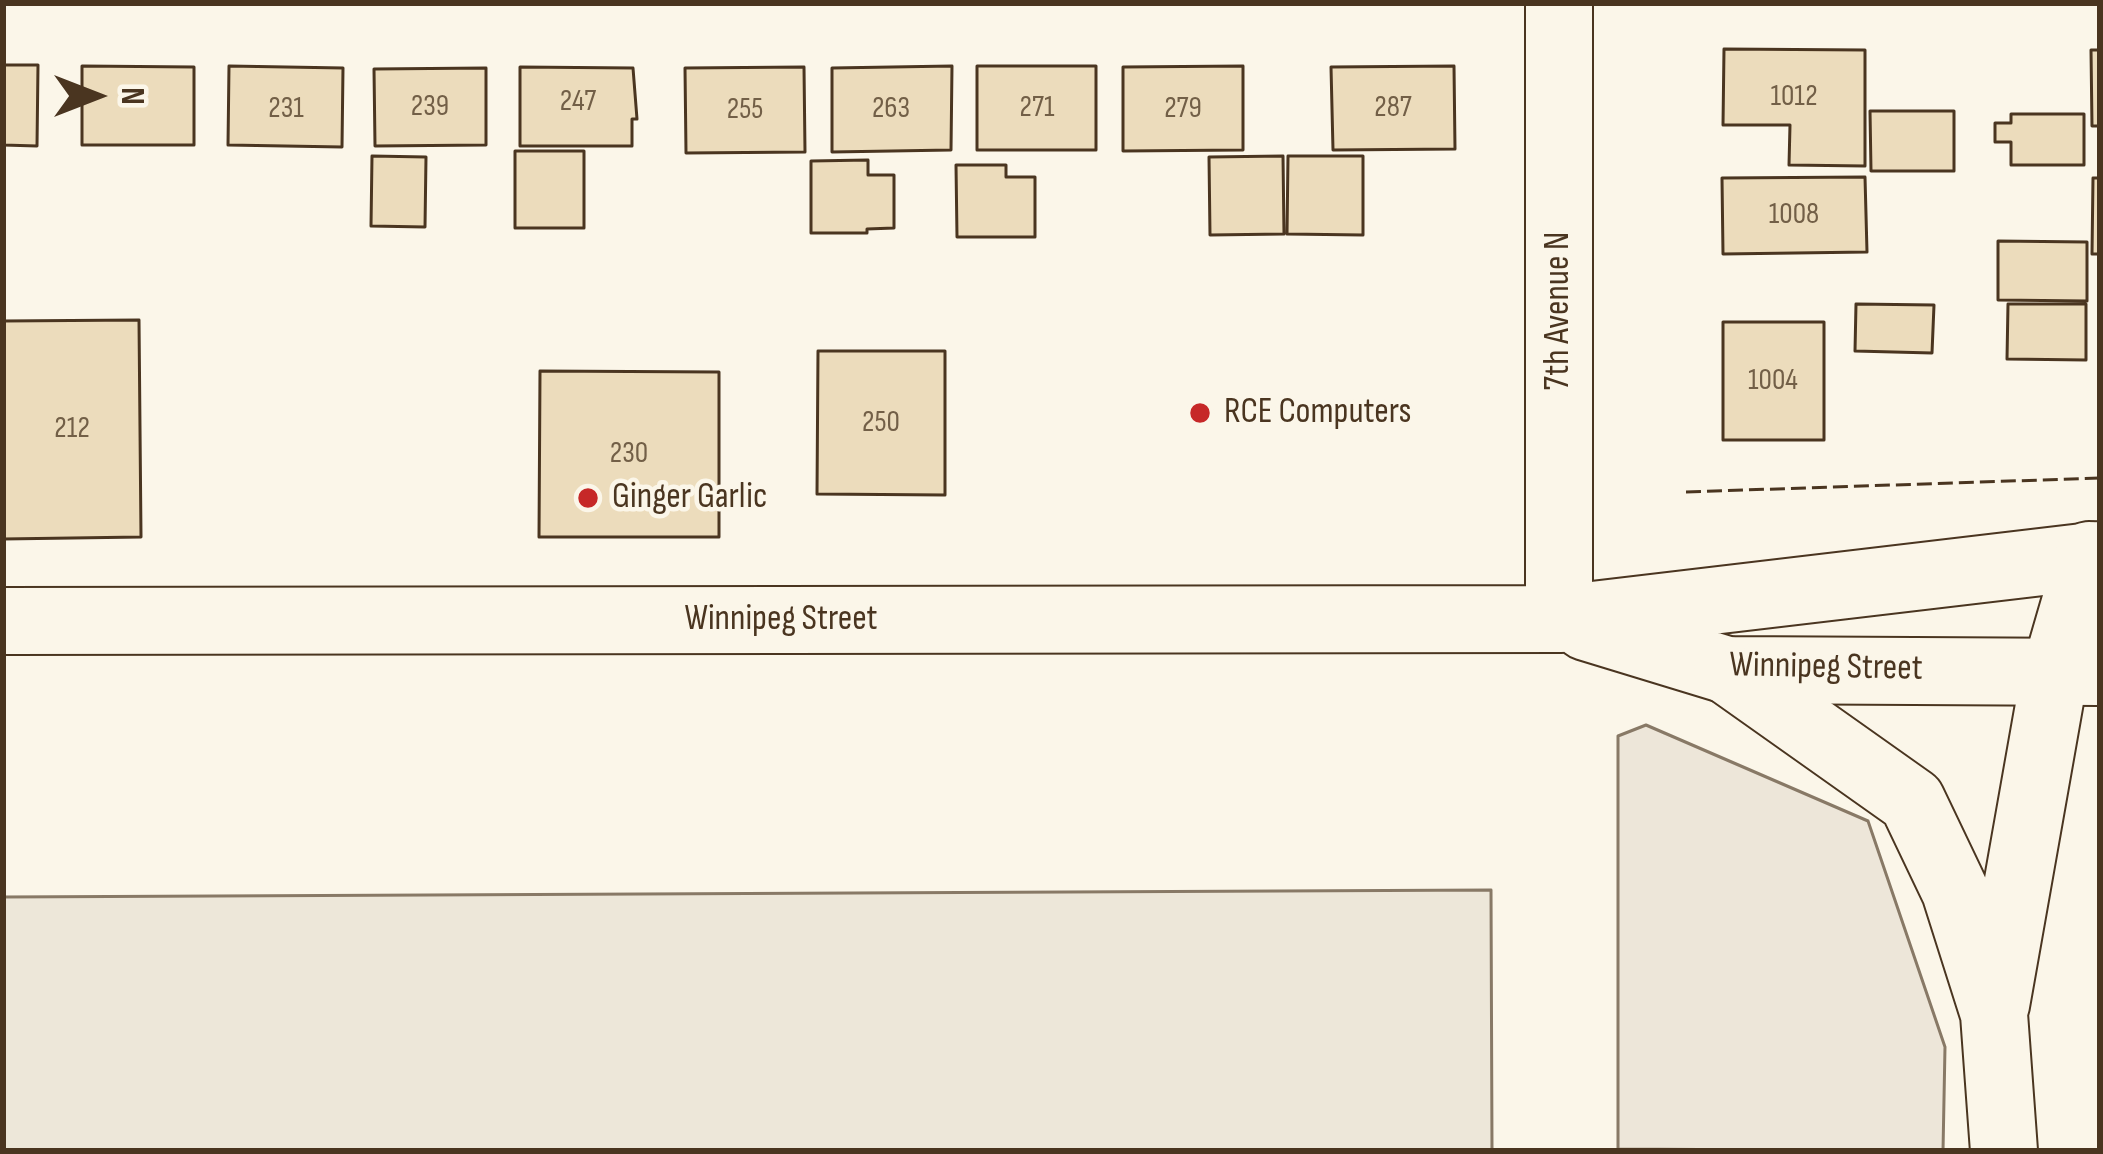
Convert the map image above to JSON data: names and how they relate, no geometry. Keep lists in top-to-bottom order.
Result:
{
  "streets": {
    "main road": ["7th Avenue N", "Winnipeg Street"]
  },
  "crossings": [
    ["7th Avenue N", "Winnipeg Street"]
  ],
  "places": ["RCE Computers", "Ginger Garlic"],
  "house_numbers": [
    "1012",
    "247",
    "239",
    "271",
    "287",
    "231",
    "263",
    "279",
    "255",
    "1008",
    "1004",
    "250",
    "212",
    "230"
  ],
  "north": "right"
}
